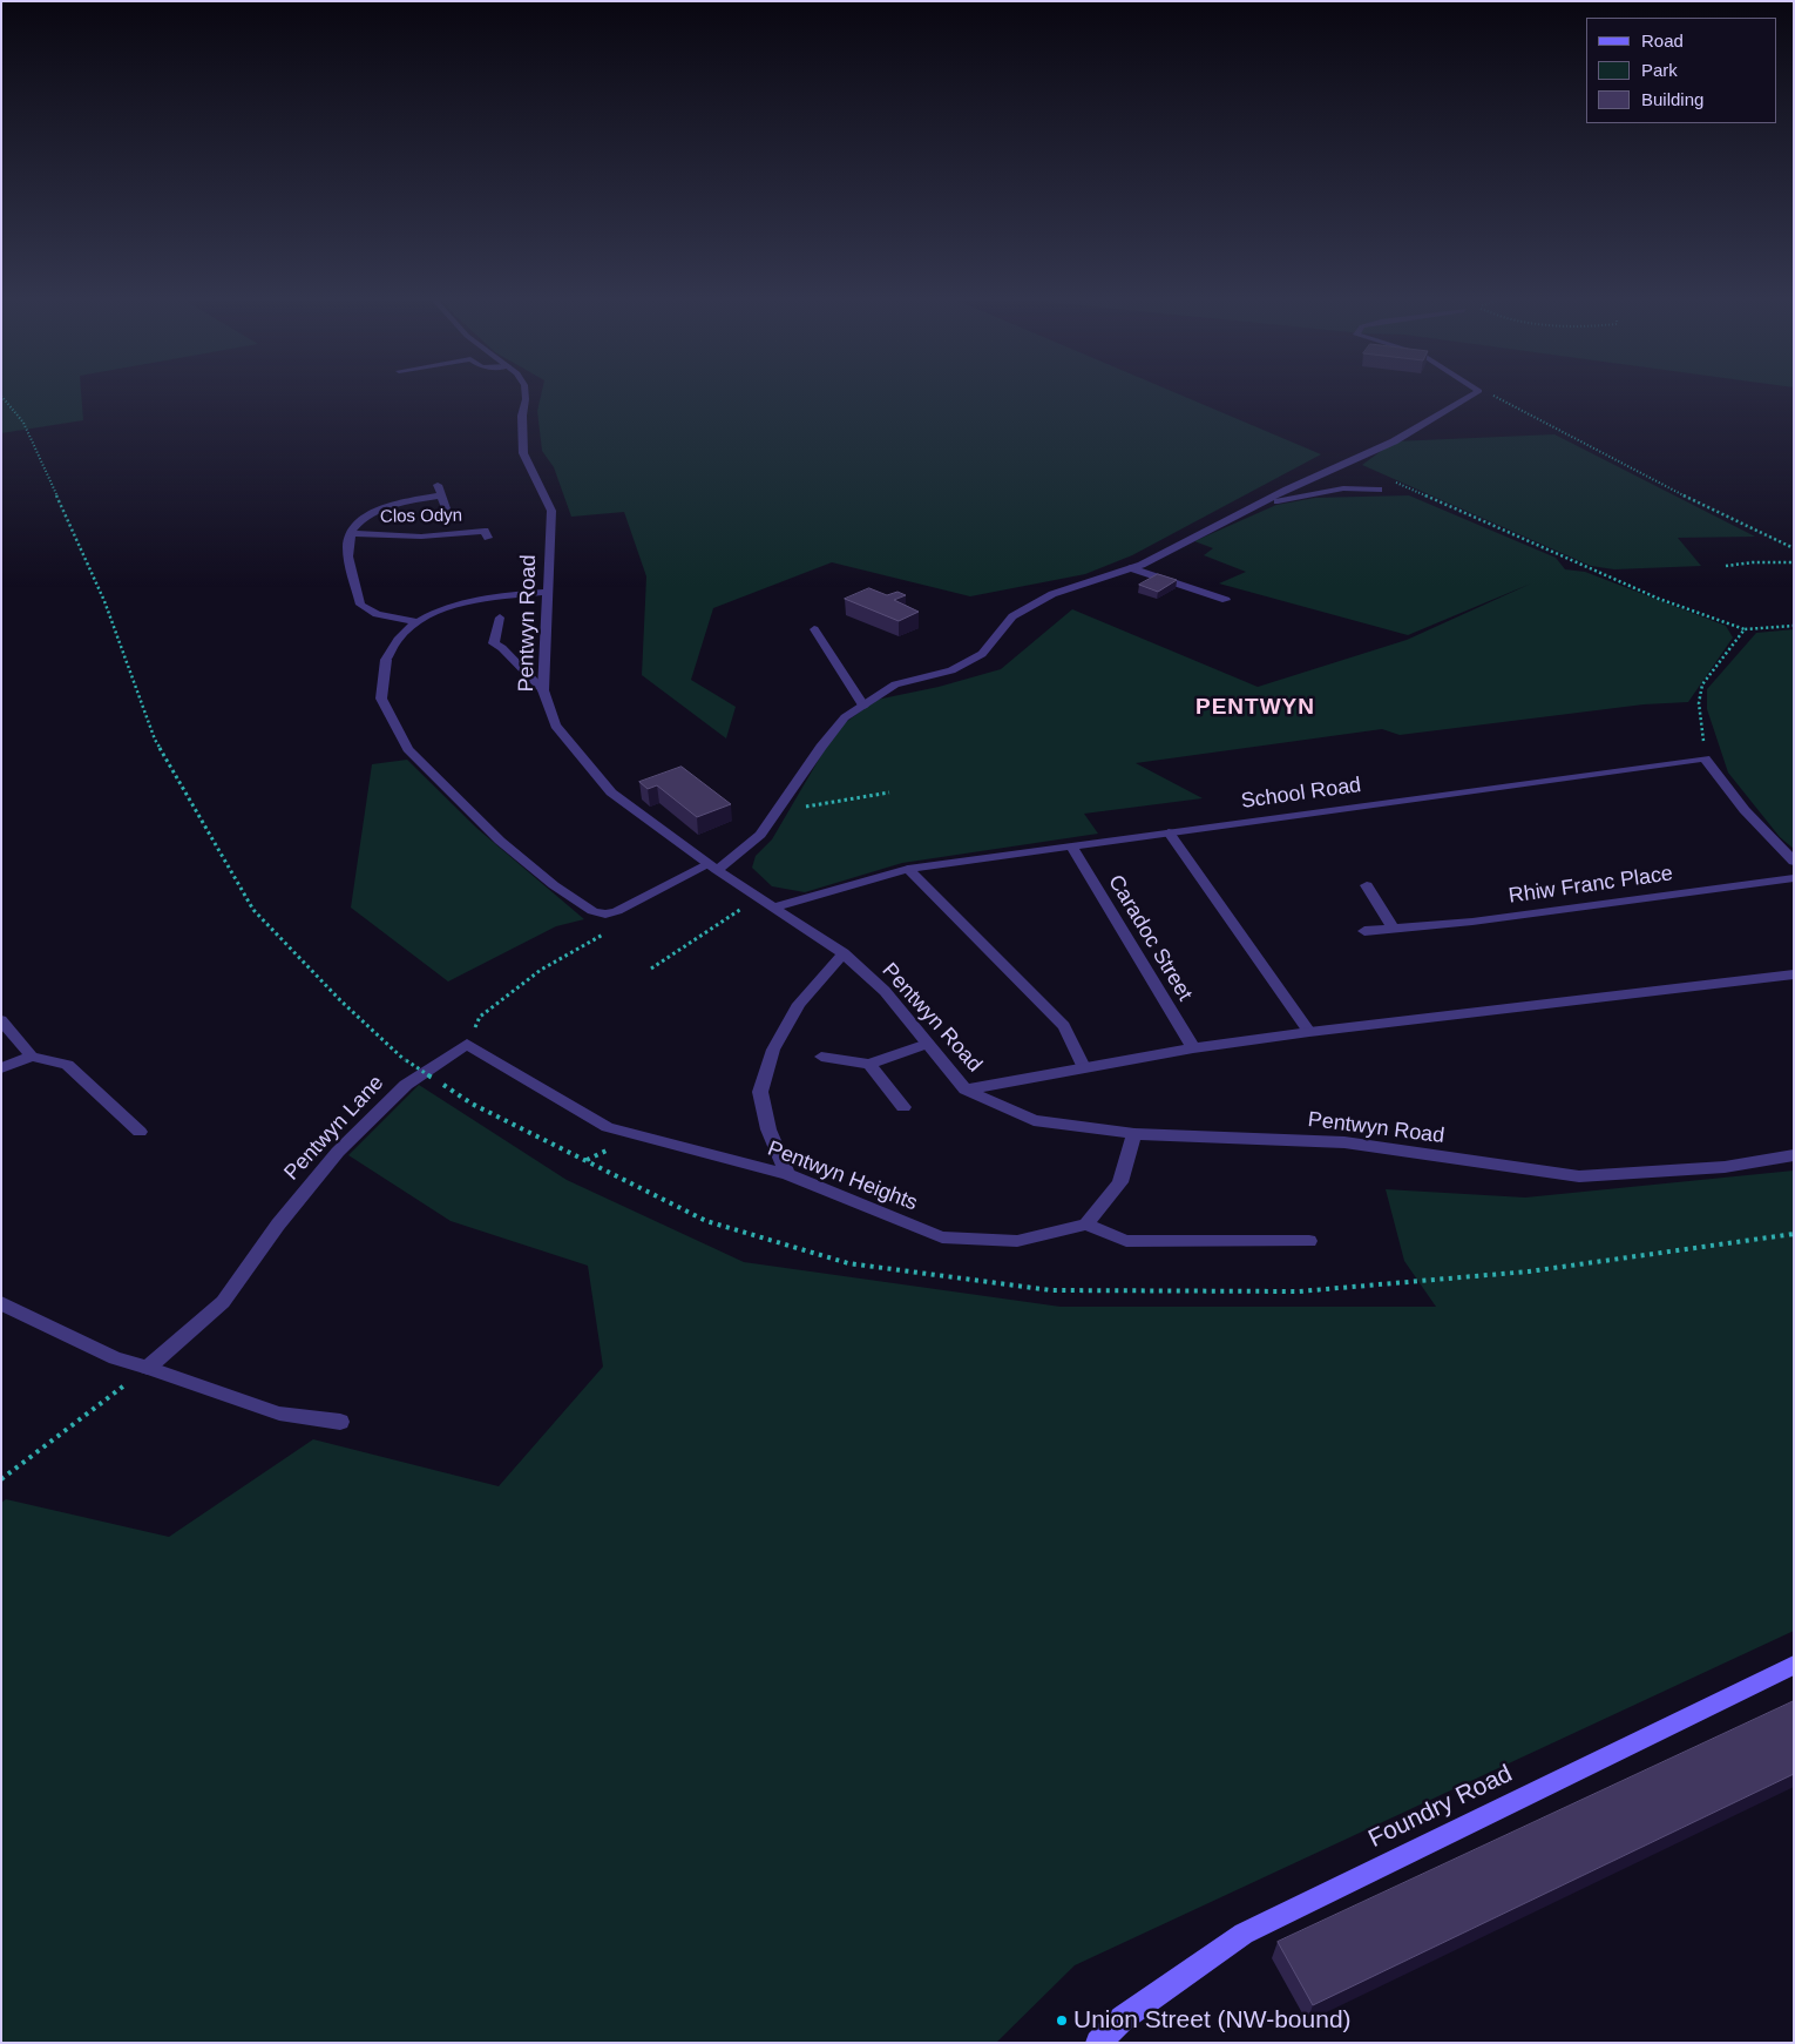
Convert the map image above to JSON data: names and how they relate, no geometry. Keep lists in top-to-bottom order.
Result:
{
  "streets": {
    "main road": ["Foundry Road"],
    "street": [
      "Clos Odyn",
      "Pentwyn Road",
      "School Road",
      "Rhiw Franc Place",
      "Caradoc Street",
      "Pentwyn Lane",
      "Pentwyn Heights"
    ]
  },
  "crossings": [
    ["Pentwyn Road", "School Road"],
    ["School Road", "Caradoc Street"],
    ["Pentwyn Lane", "Pentwyn Heights"]
  ],
  "districts": ["PENTWYN"],
  "places": ["Union Street (NW-bound)"],
  "legend": ["Road", "Park", "Building"]
}
